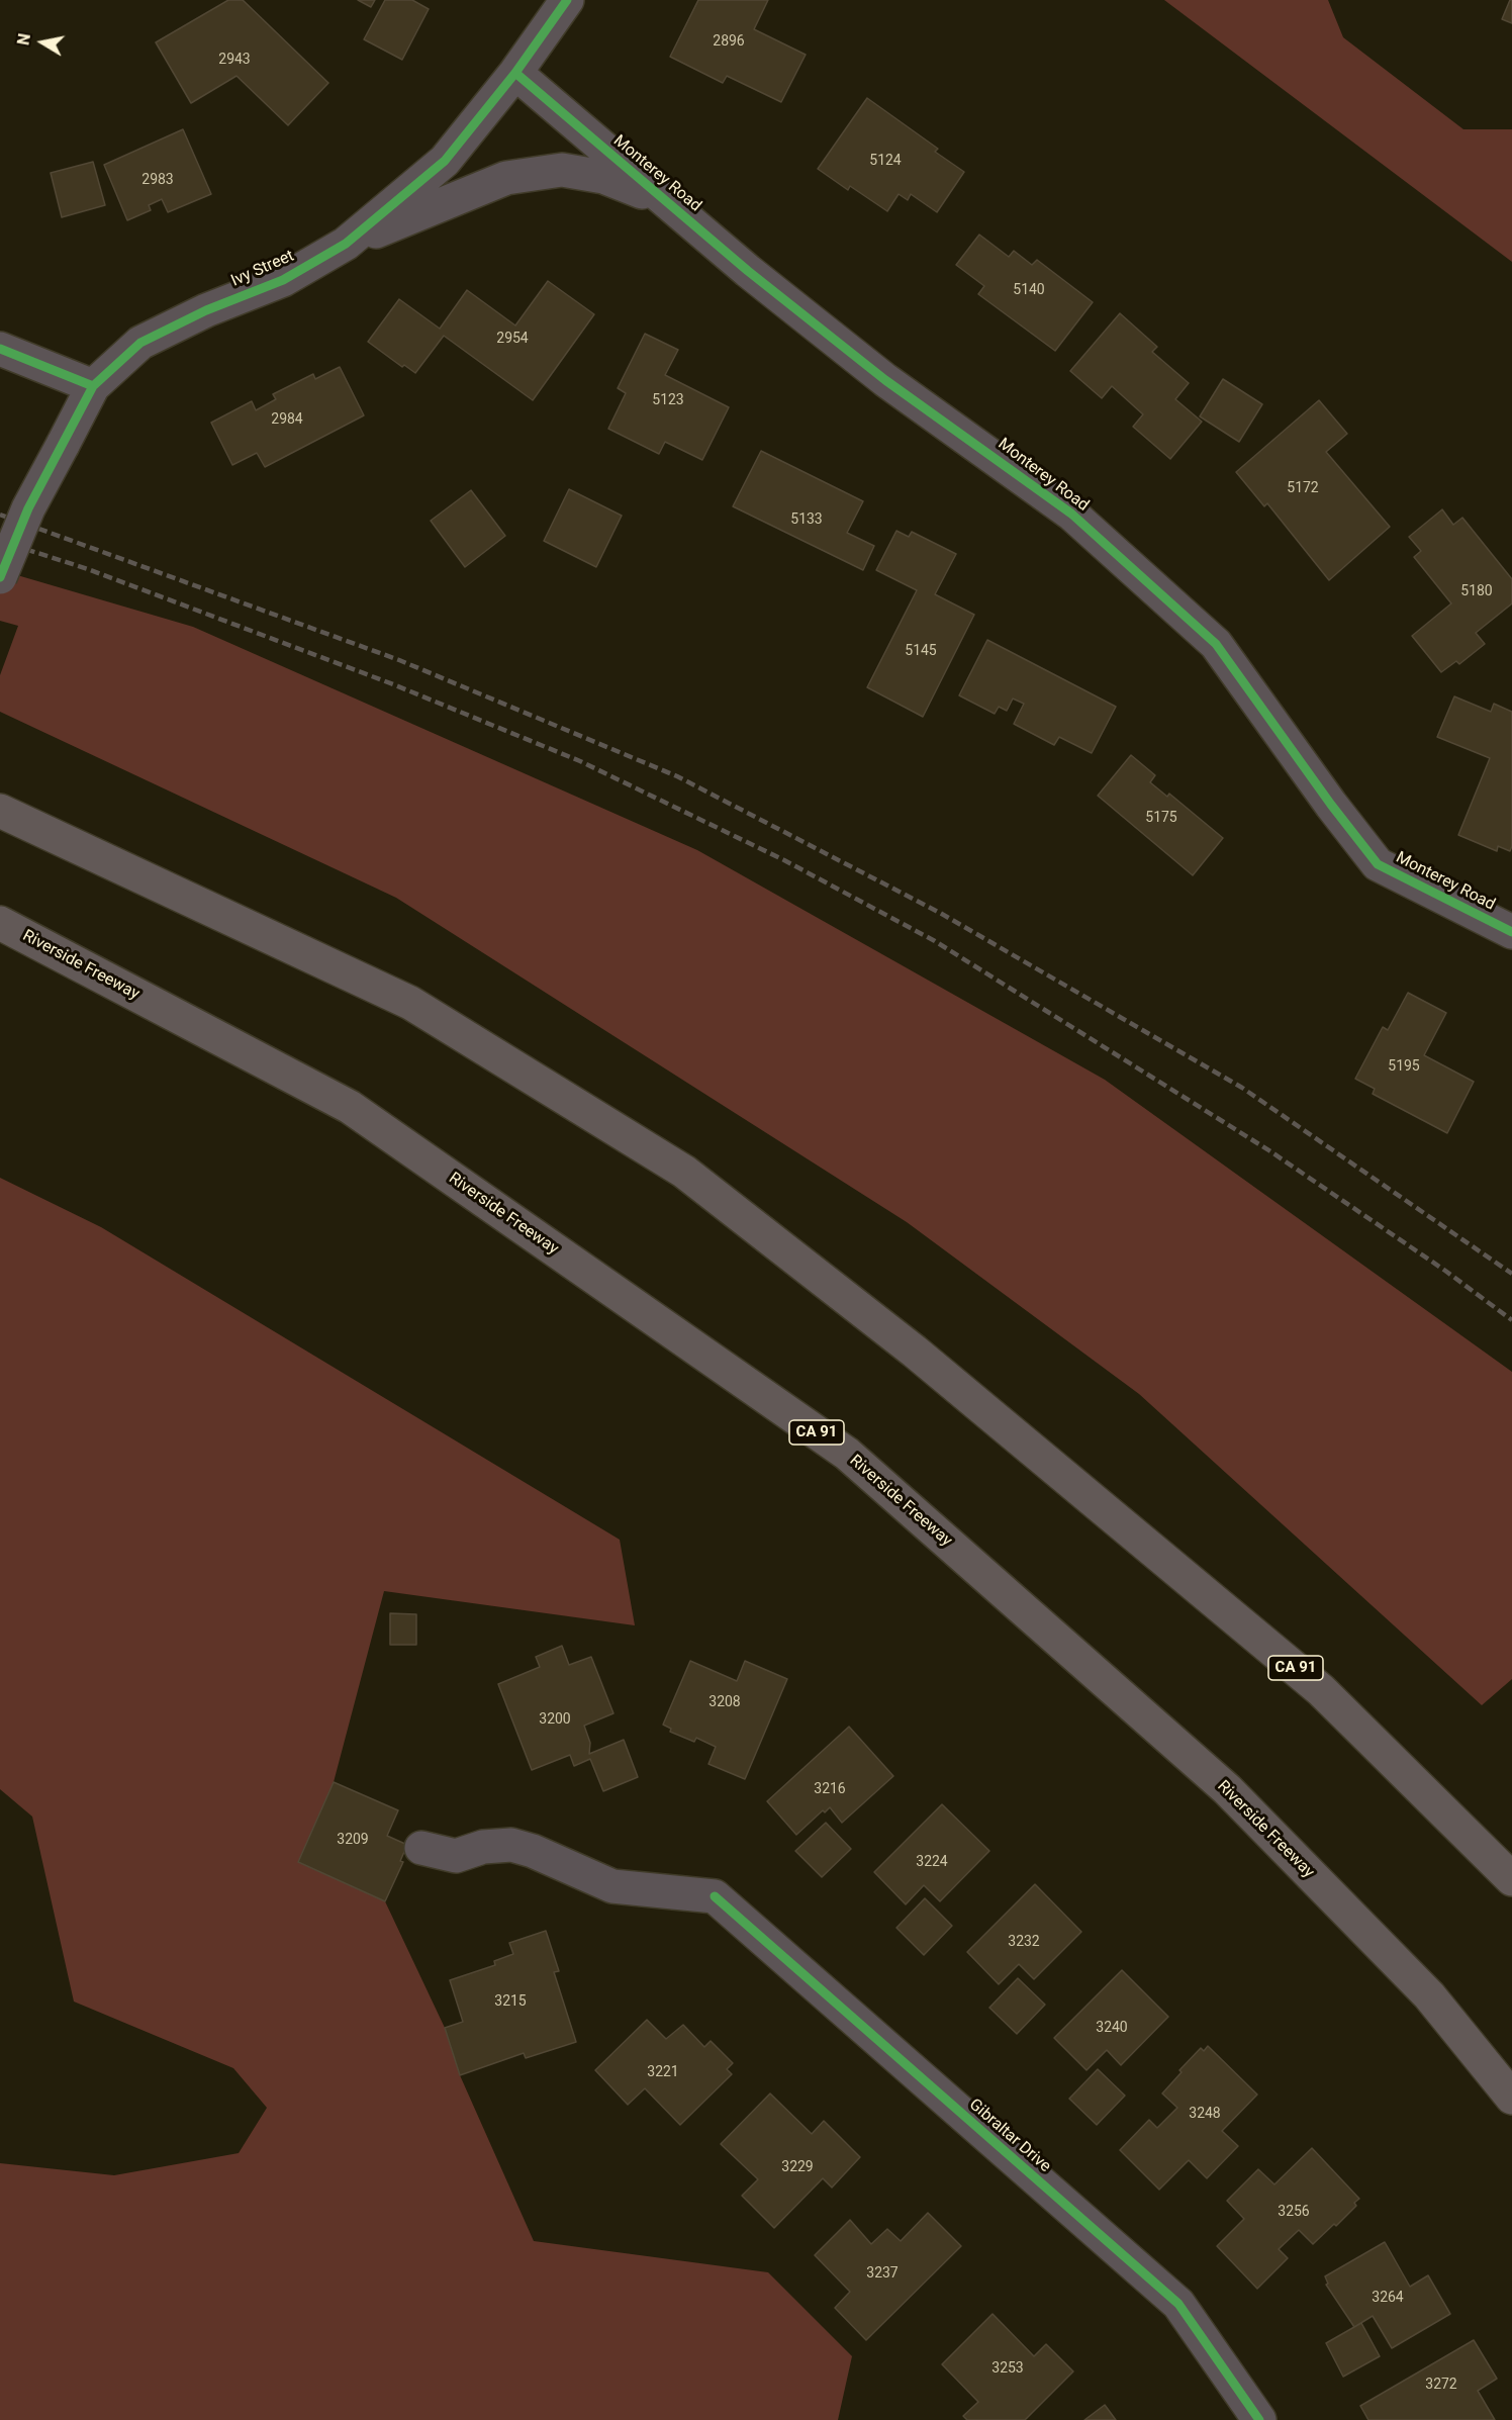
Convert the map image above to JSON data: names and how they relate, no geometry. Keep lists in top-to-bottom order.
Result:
{
  "streets": {
    "highway": ["Riverside Freeway", "CA 91"],
    "street": ["Monterey Road", "Ivy Street", "Gibraltar Drive"]
  },
  "crossings": [
    ["Monterey Road", "Ivy Street"]
  ],
  "house_numbers": [
    "2896",
    "2943",
    "5124",
    "2983",
    "5140",
    "2954",
    "5123",
    "2984",
    "5172",
    "5133",
    "5180",
    "5145",
    "5175",
    "5195",
    "3208",
    "3200",
    "3216",
    "3209",
    "3224",
    "3232",
    "3215",
    "3240",
    "3221",
    "3248",
    "3229",
    "3256",
    "3237",
    "3264",
    "3253",
    "3272"
  ],
  "north": "left"
}
